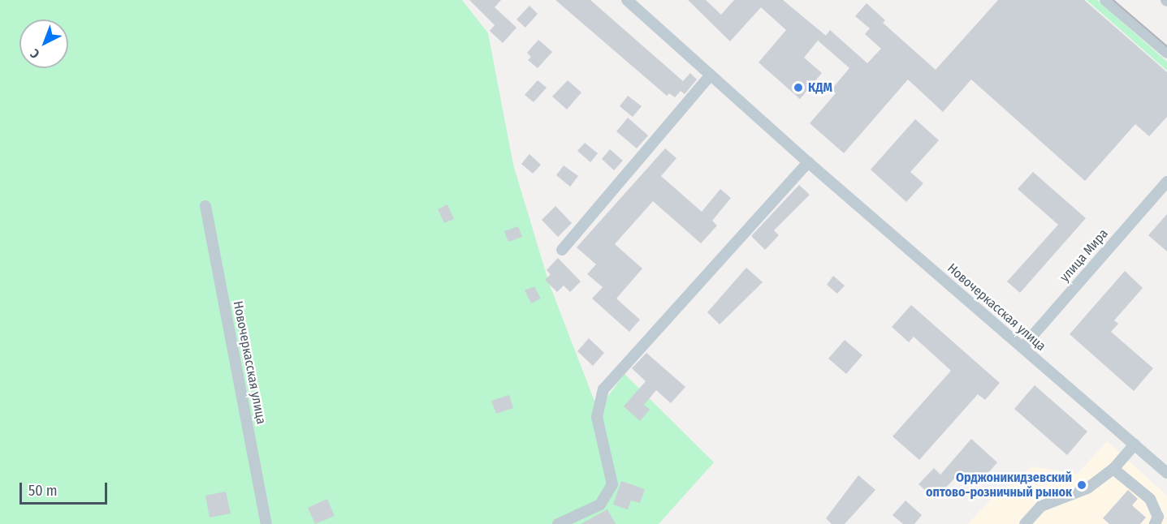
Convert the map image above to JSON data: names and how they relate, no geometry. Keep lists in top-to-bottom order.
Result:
{
  "streets": {
    "street": ["улица Мира", "Новочеркасская улица"]
  },
  "crossings": [
    ["улица Мира", "Новочеркасская улица"]
  ],
  "places": ["КДМ", "Орджоникидзевский оптово-розничный рынок"],
  "scale_bar": "50 m",
  "north": "bottom left"
}
